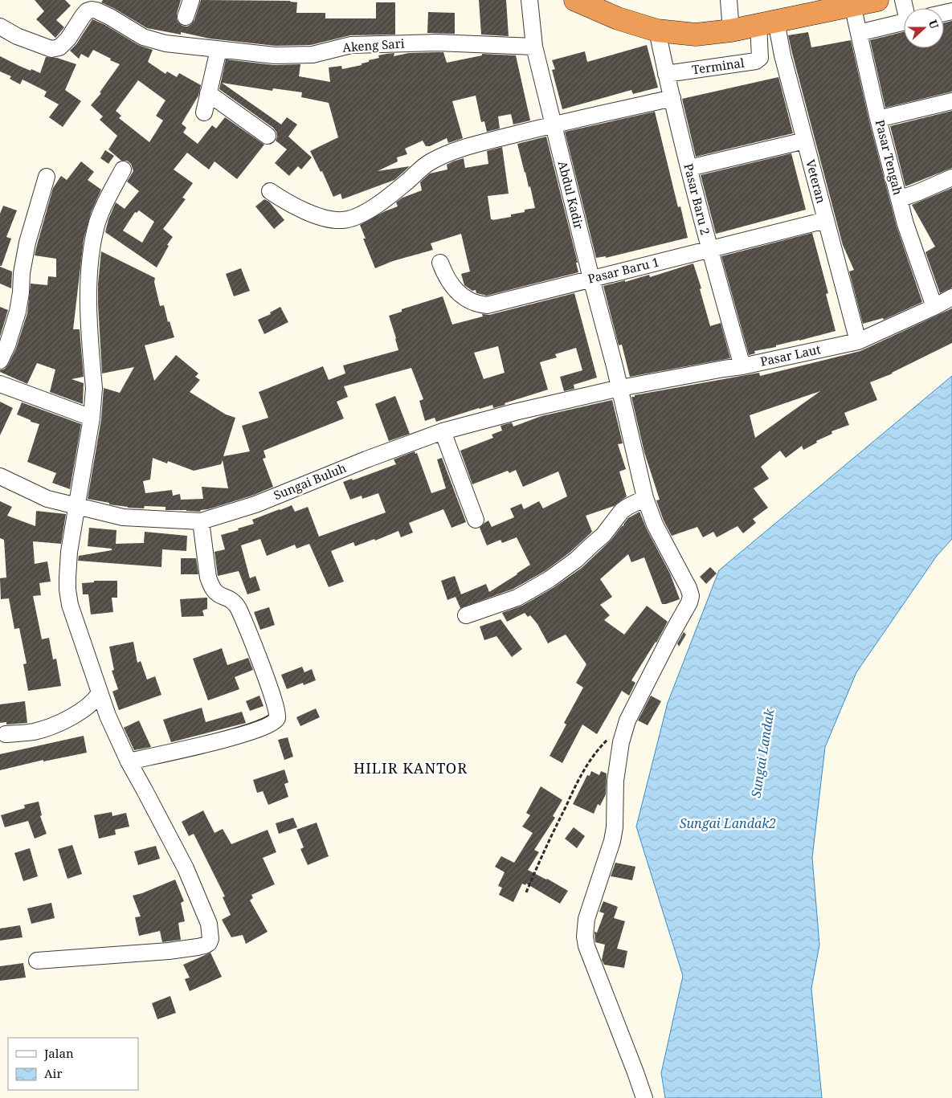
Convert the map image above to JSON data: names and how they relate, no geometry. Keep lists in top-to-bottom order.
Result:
{
  "streets": {
    "street": [
      "Akeng Sari",
      "Terminal",
      "Pasar Tengah",
      "Veteran",
      "Abdul Kadir",
      "Pasar Baru 2",
      "Pasar Baru 1",
      "Pasar Laut",
      "Sungai Buluh"
    ]
  },
  "crossings": [
    ["Akeng Sari", "Abdul Kadir"],
    ["Terminal", "Veteran"],
    ["Terminal", "Pasar Baru 2"],
    ["Pasar Tengah", "Pasar Laut"],
    ["Veteran", "Pasar Baru 1"],
    ["Veteran", "Pasar Laut"],
    ["Abdul Kadir", "Pasar Baru 1"],
    ["Abdul Kadir", "Pasar Laut"],
    ["Abdul Kadir", "Sungai Buluh"],
    ["Pasar Baru 2", "Pasar Baru 1"],
    ["Pasar Baru 2", "Pasar Laut"],
    ["Pasar Laut", "Sungai Buluh"]
  ],
  "districts": ["HILIR KANTOR"],
  "water": ["Sungai Landak", "Sungai Landak2"],
  "legend": ["Jalan", "Air"],
  "north": "right"
}
